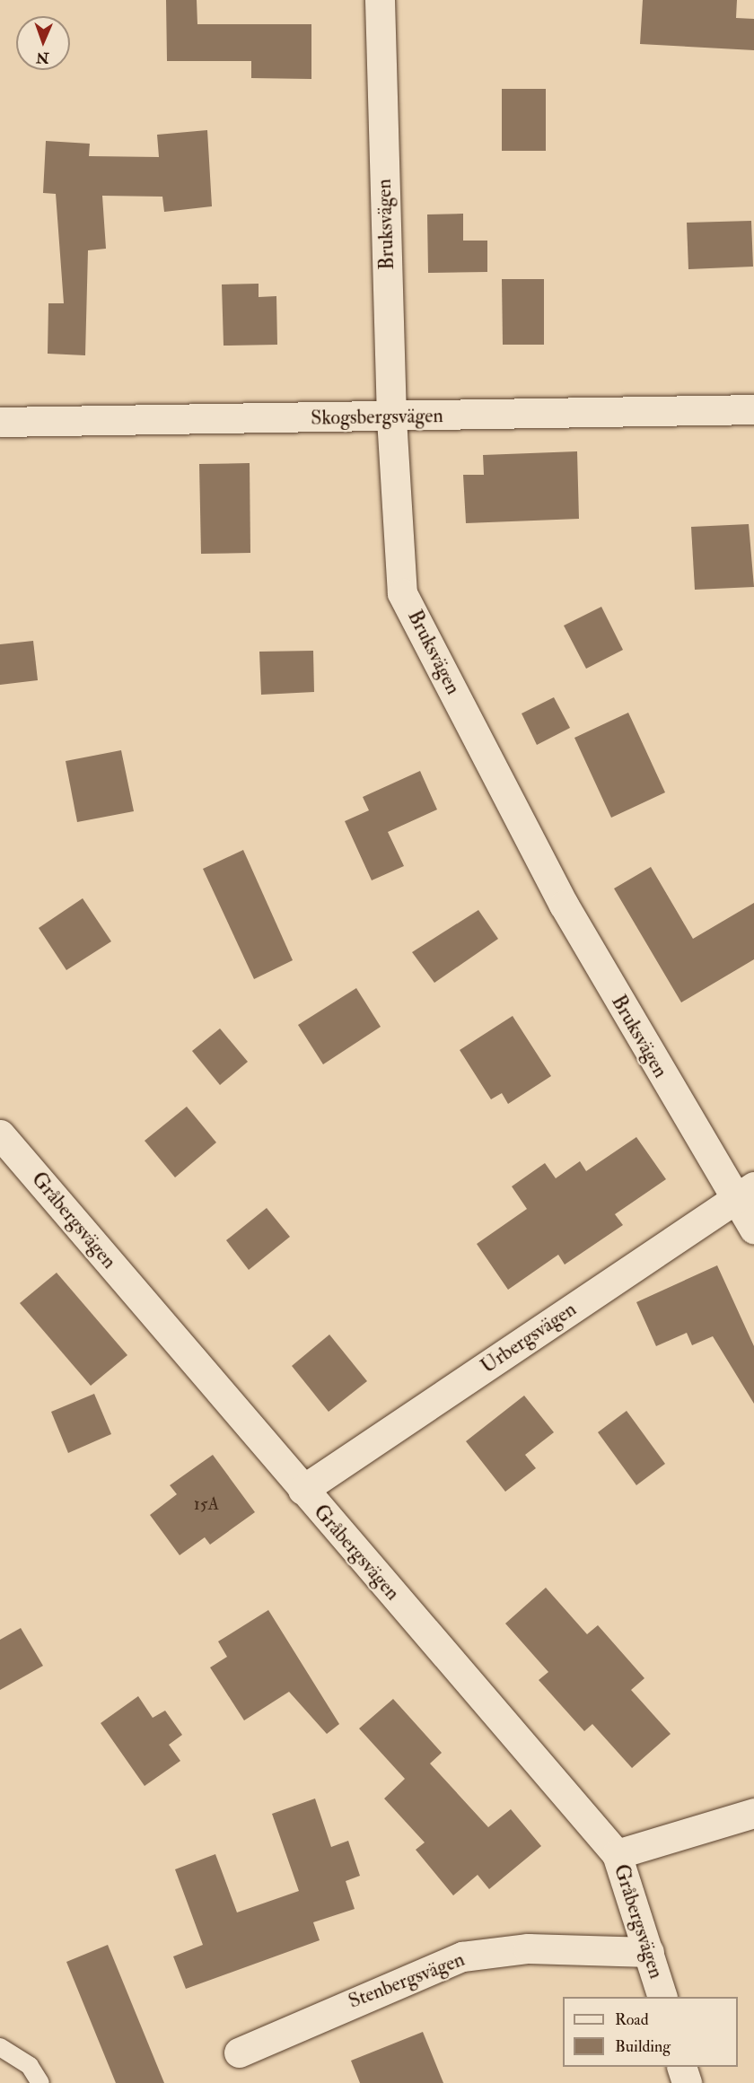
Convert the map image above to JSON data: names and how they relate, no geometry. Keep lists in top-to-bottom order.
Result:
{
  "streets": {
    "street": [
      "Bruksvägen",
      "Skogsbergsvägen",
      "Gråbergsvägen",
      "Urbergsvägen",
      "Stenbergsvägen"
    ]
  },
  "crossings": [
    ["Bruksvägen", "Skogsbergsvägen"],
    ["Bruksvägen", "Urbergsvägen"],
    ["Gråbergsvägen", "Urbergsvägen"],
    ["Gråbergsvägen", "Stenbergsvägen"]
  ],
  "house_numbers": ["15A"],
  "legend": ["Road", "Building"],
  "north": "bottom"
}
